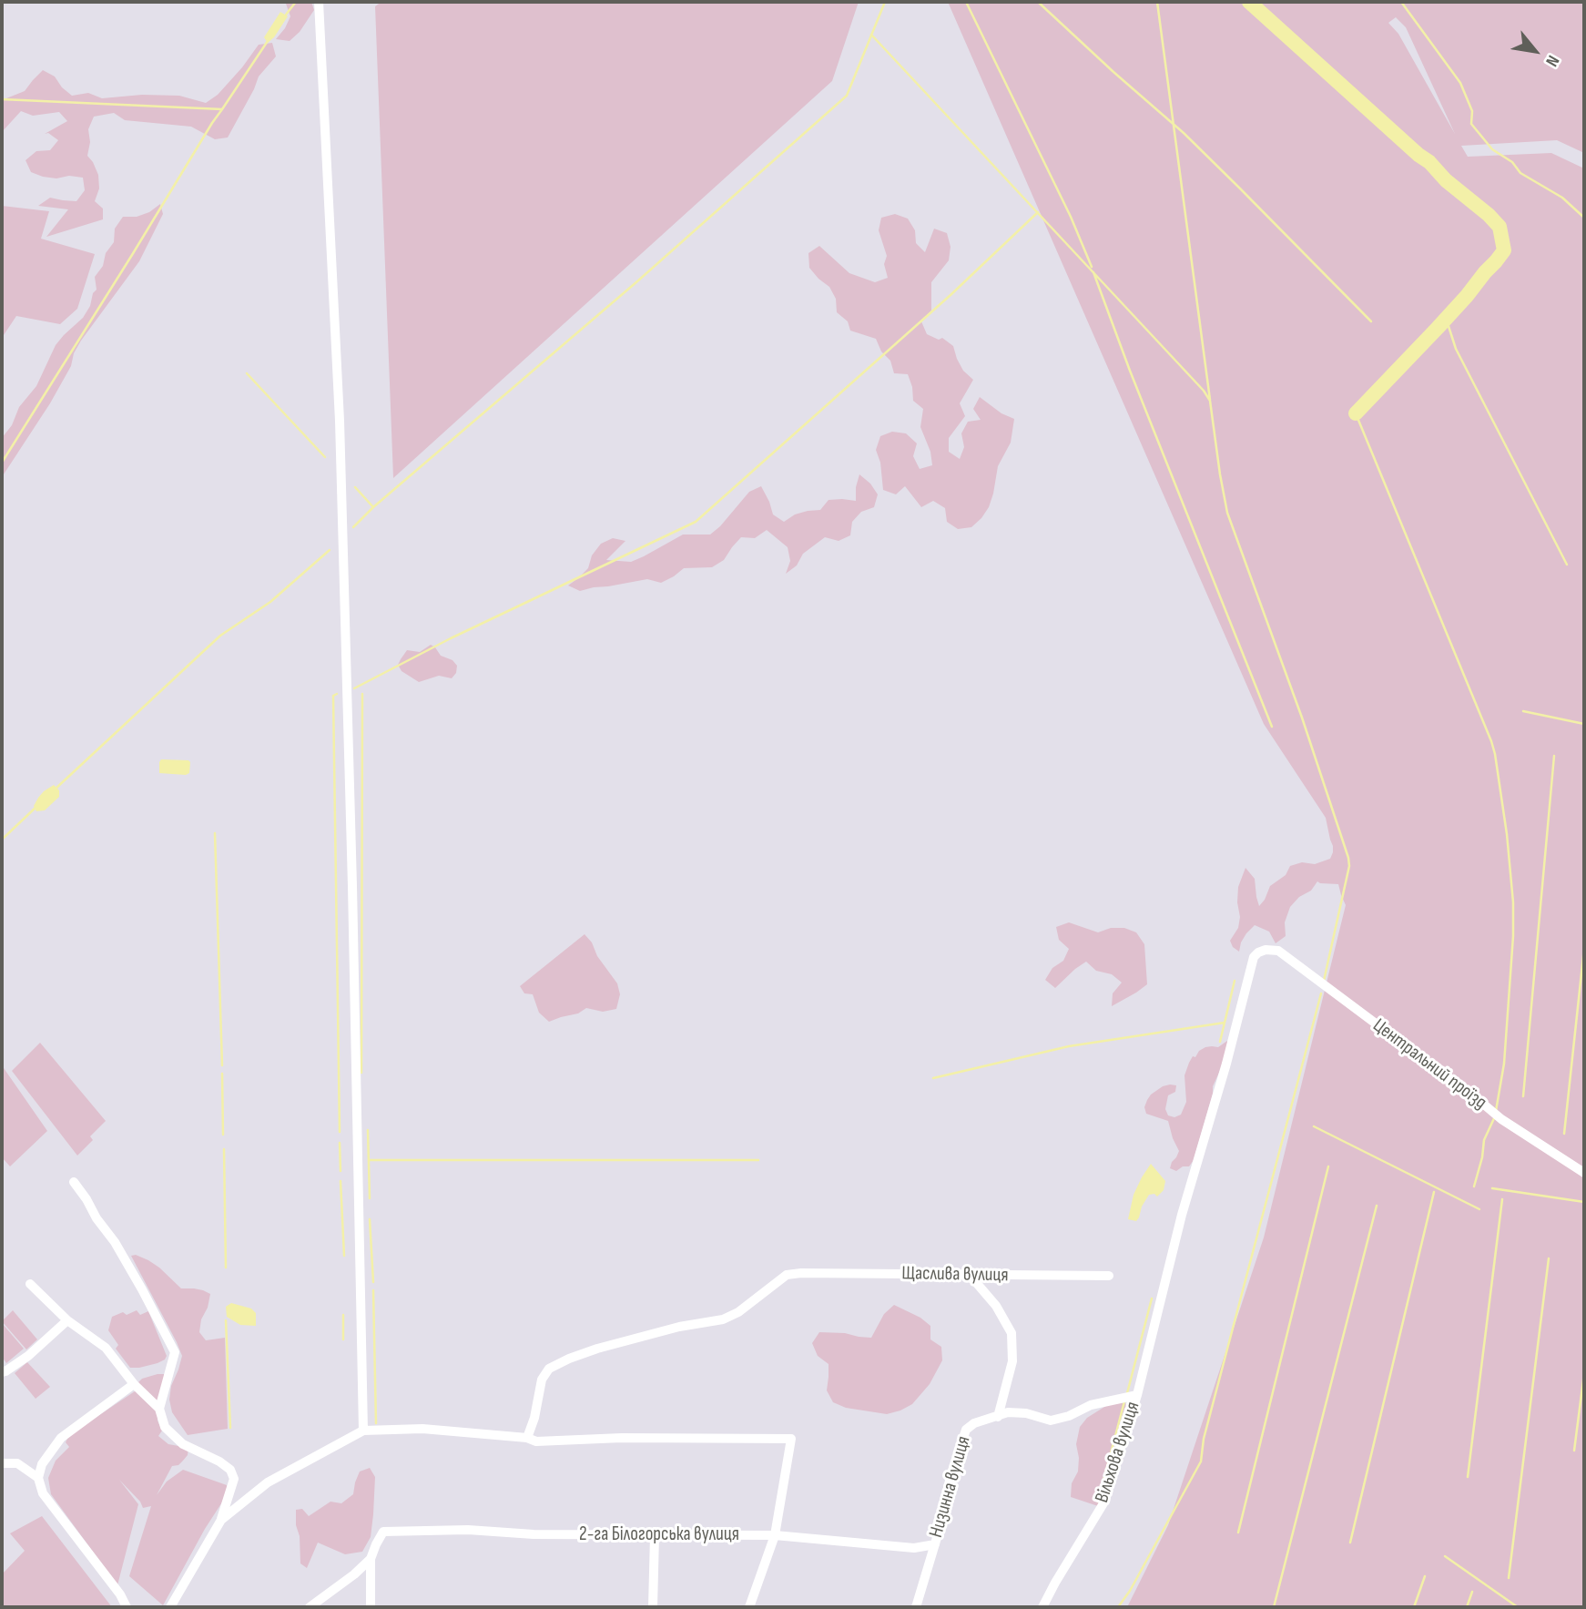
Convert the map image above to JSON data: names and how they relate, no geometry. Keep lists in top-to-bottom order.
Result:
{
  "streets": {
    "street": [
      "Центральний проїзд",
      "Щаслива вулиця",
      "Вільхова вулиця",
      "Низинна вулиця",
      "2-га Білогорська вулиця"
    ]
  },
  "crossings": [
    ["Центральний проїзд", "Вільхова вулиця"],
    ["Вільхова вулиця", "Низинна вулиця"],
    ["Низинна вулиця", "2-га Білогорська вулиця"]
  ],
  "north": "bottom right"
}
